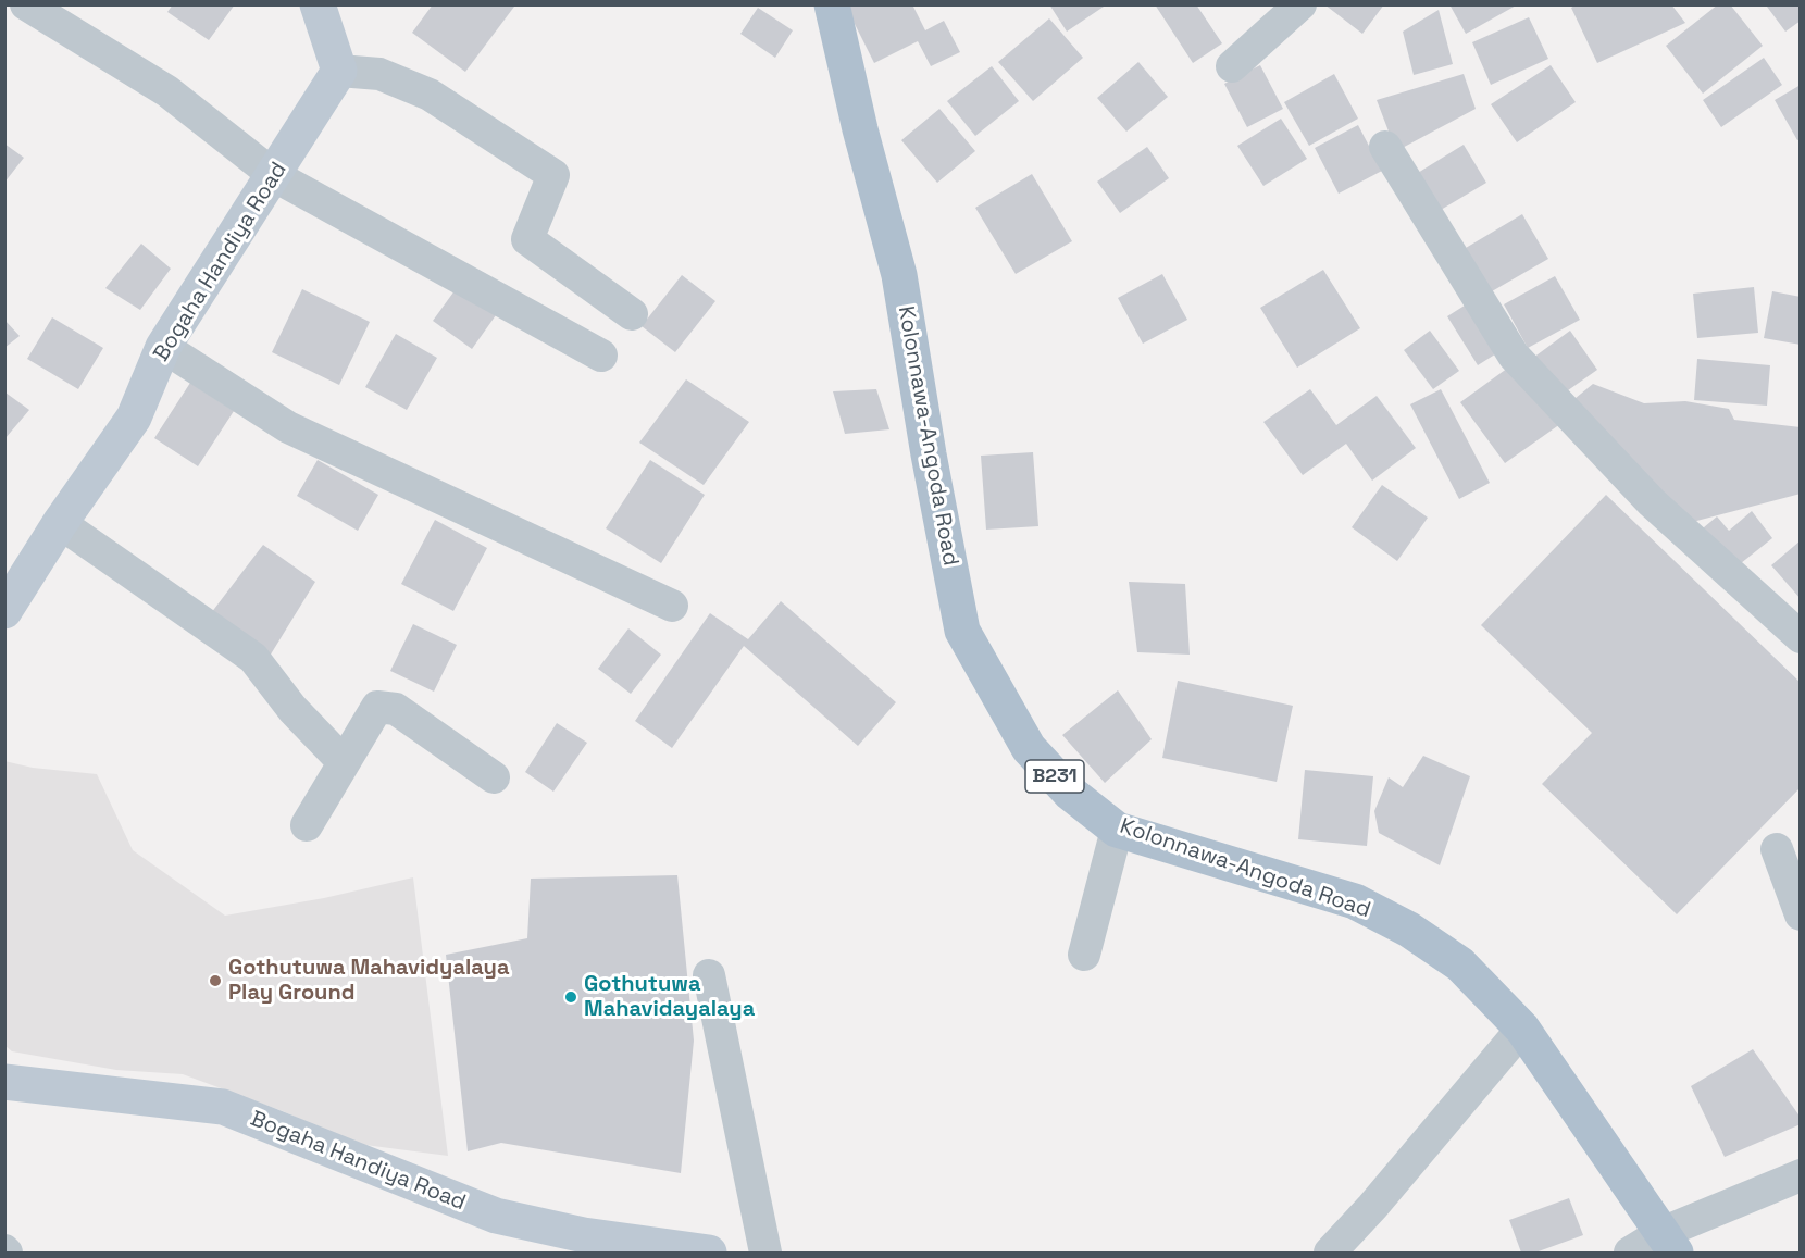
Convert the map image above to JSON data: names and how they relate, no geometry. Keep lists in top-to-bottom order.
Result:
{
  "streets": {
    "main road": ["Kolonnawa-Angoda Road", "B231"],
    "street": ["Bogaha Handiya Road"]
  },
  "places": ["Gothutuwa Mahavidyalaya Play Ground", "Gothutuwa Mahavidayalaya"]
}
